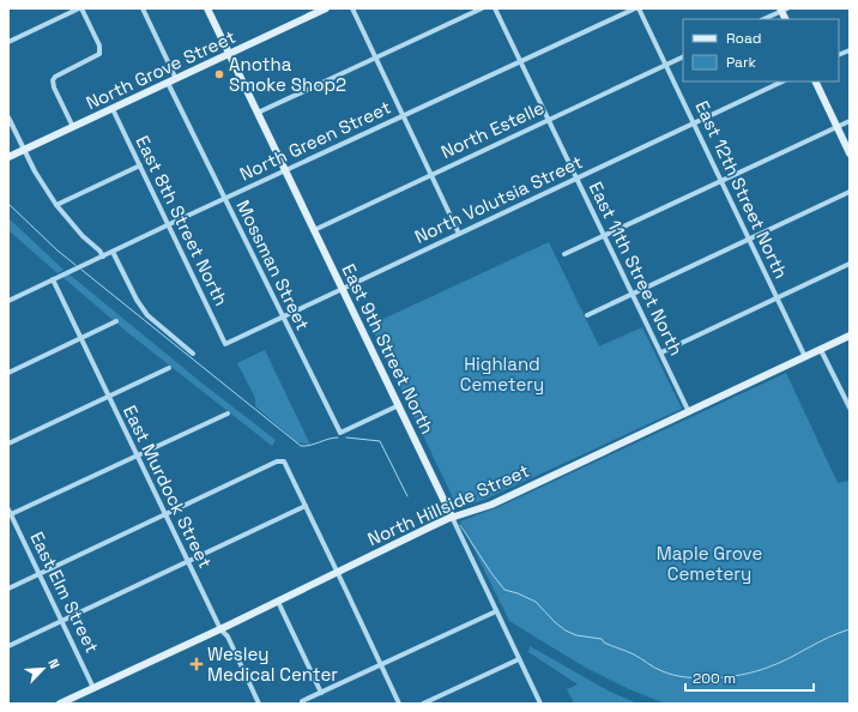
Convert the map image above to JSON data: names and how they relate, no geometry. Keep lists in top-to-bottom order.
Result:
{
  "streets": {
    "main road": ["North Grove Street", "East 9th Street North", "North Hillside Street"],
    "street": [
      "North Estelle",
      "North Green Street",
      "East 12th Street North",
      "North Volutsia Street",
      "East 8th Street North",
      "Mossman Street",
      "East 11th Street North",
      "East Murdock Street",
      "East Elm Street"
    ]
  },
  "crossings": [
    ["North Grove Street", "East 8th Street North"],
    ["North Grove Street", "Mossman Street"],
    ["North Grove Street", "East 9th Street North"],
    ["North Estelle", "East 12th Street North"],
    ["North Estelle", "East 11th Street North"],
    ["North Estelle", "East 9th Street North"],
    ["North Green Street", "East 12th Street North"],
    ["North Green Street", "East 8th Street North"],
    ["North Green Street", "Mossman Street"],
    ["North Green Street", "East 11th Street North"],
    ["North Green Street", "East 9th Street North"],
    ["North Green Street", "East Murdock Street"],
    ["East 12th Street North", "North Volutsia Street"],
    ["East 12th Street North", "North Hillside Street"],
    ["North Volutsia Street", "East 8th Street North"],
    ["North Volutsia Street", "Mossman Street"],
    ["North Volutsia Street", "East 11th Street North"],
    ["North Volutsia Street", "East 9th Street North"],
    ["Mossman Street", "East 9th Street North"],
    ["East 11th Street North", "North Hillside Street"],
    ["East 9th Street North", "North Hillside Street"],
    ["East Murdock Street", "North Hillside Street"],
    ["North Hillside Street", "East Elm Street"]
  ],
  "parks": ["Highland Cemetery", "Maple Grove Cemetery"],
  "places": {
    "other": ["Anotha Smoke Shop2"],
    "health": ["Wesley Medical Center"]
  },
  "legend": ["Road", "Park"],
  "scale_bar": "200 m",
  "north": "top right"
}
